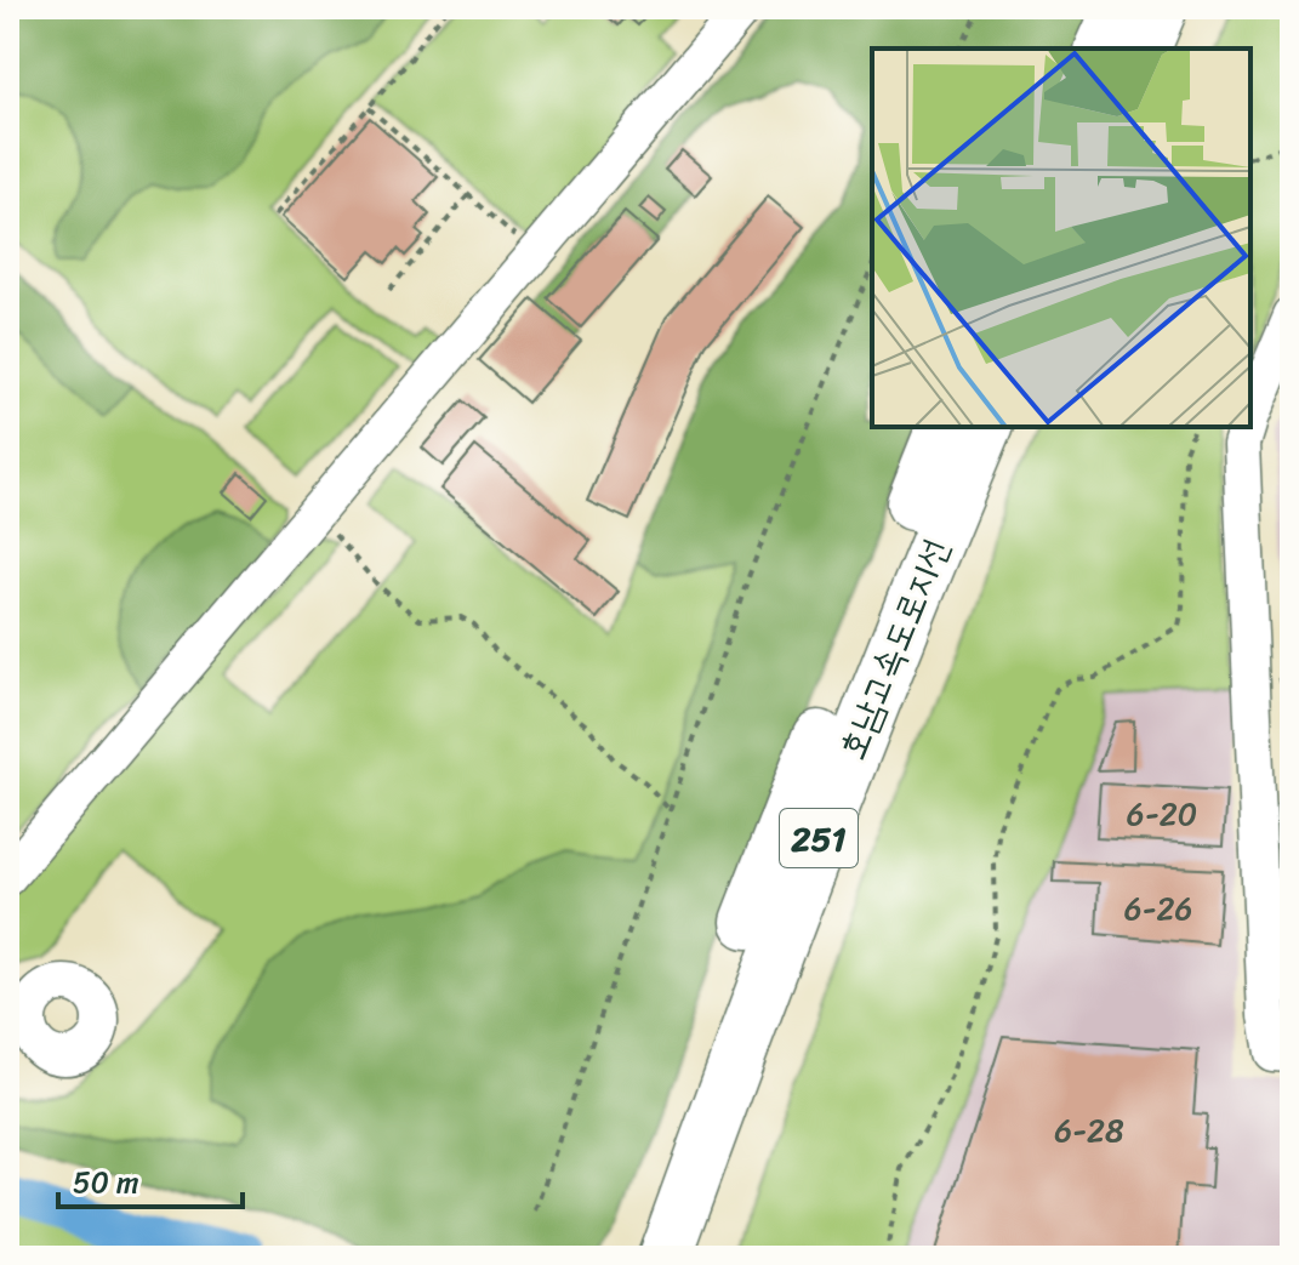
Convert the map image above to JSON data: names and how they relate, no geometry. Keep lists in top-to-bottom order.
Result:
{
  "streets": {
    "highway": ["호남고속도로지선", "251"]
  },
  "house_numbers": ["6-20", "6-26", "6-28"],
  "scale_bar": "50 m"
}
